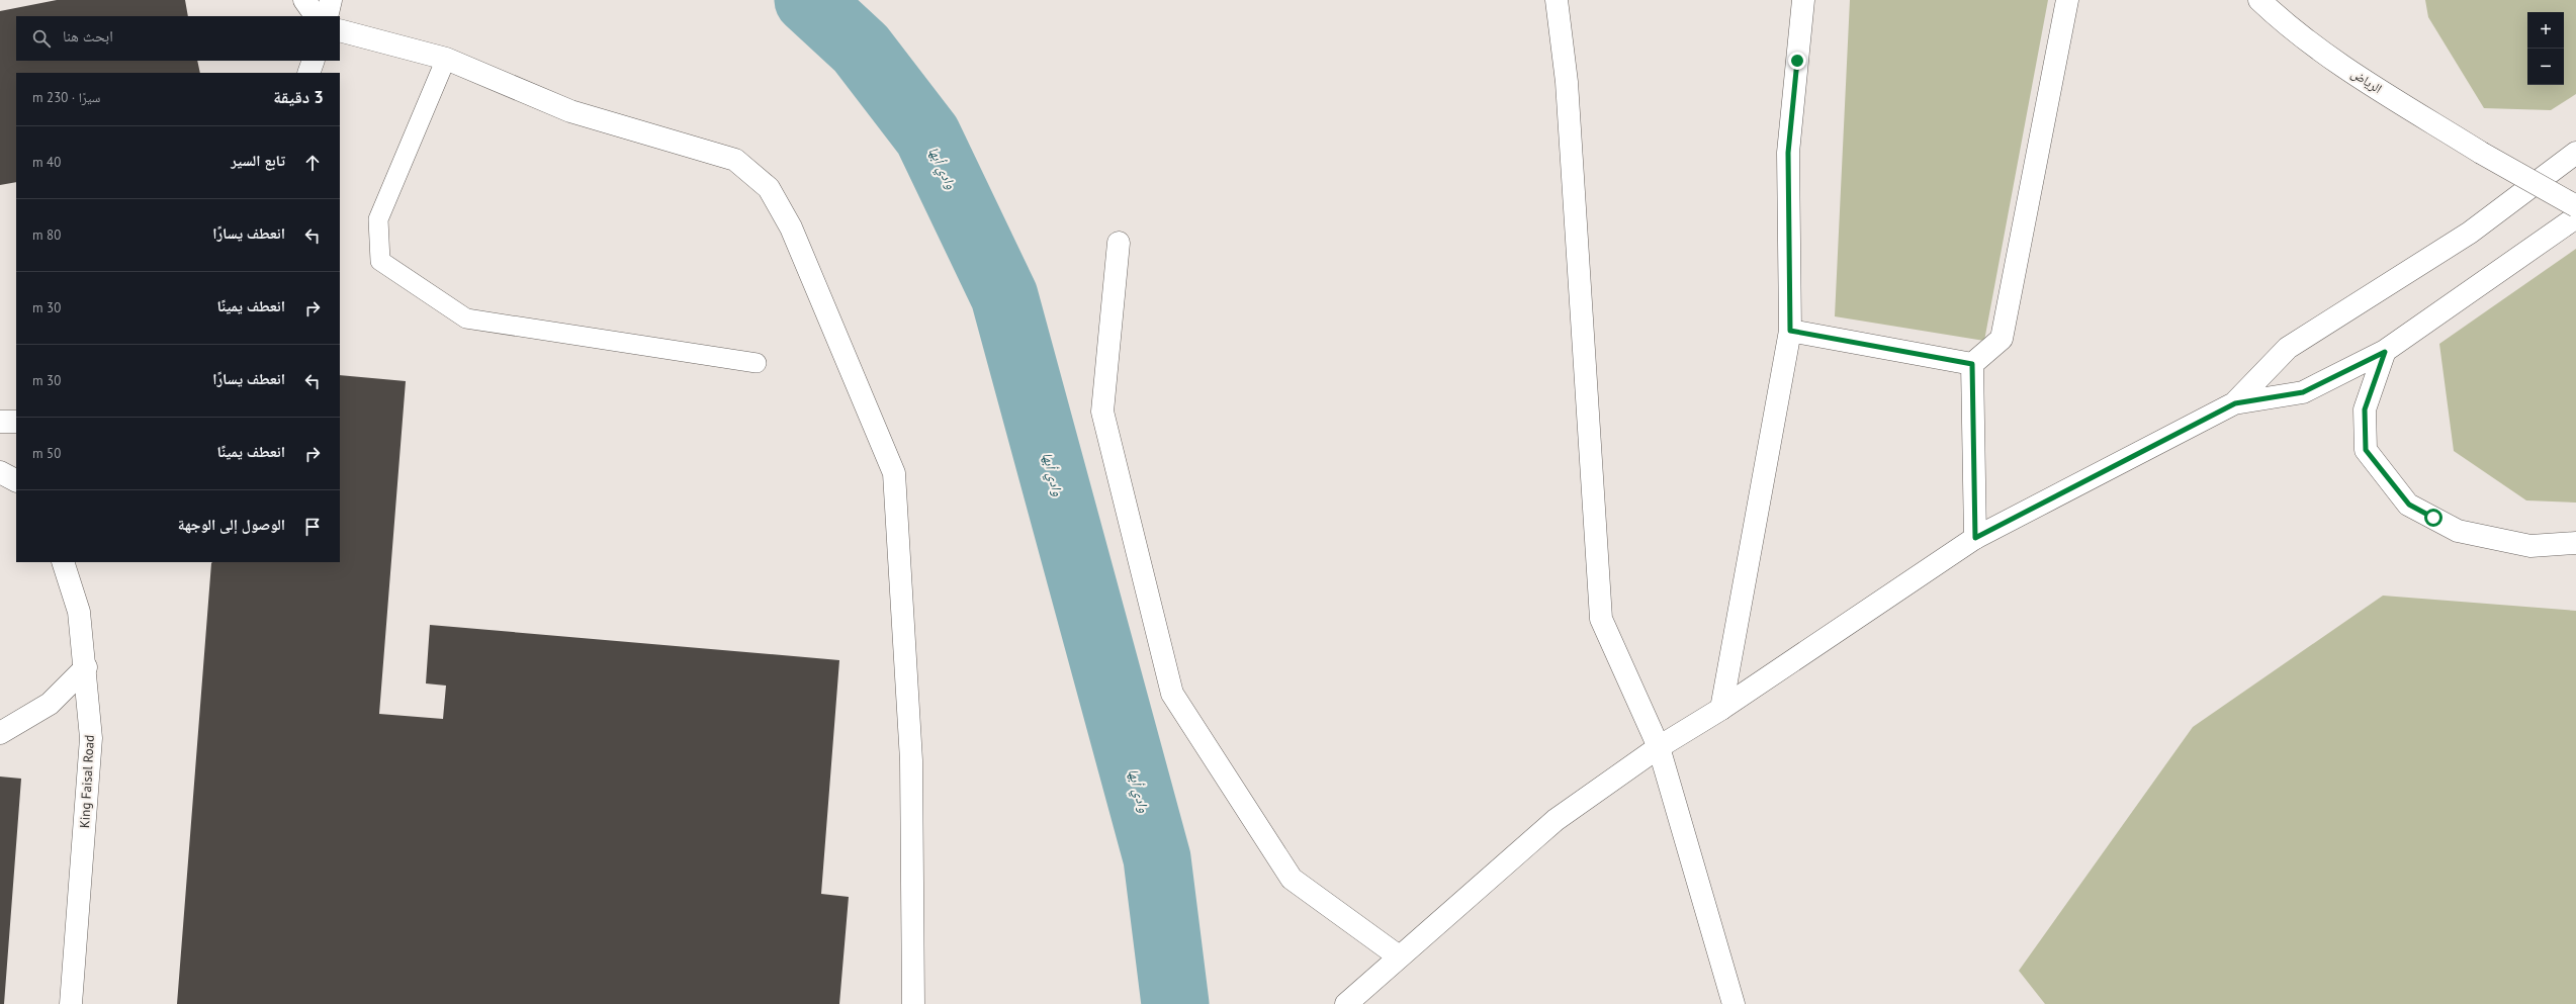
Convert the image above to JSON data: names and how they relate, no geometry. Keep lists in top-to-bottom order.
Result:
{
  "streets": {
    "street": ["الرياض", "King Faisal Road"]
  },
  "water": ["وادي أبها"],
  "page": {
    "map_buttons": ["+", "−"],
    "search": "ابحث هنا",
    "heading": ["3 دقيقة", "سيرًا · 230 m"],
    "list": [
      ["تابع السير", "40 m"],
      ["انعطف يسارًا", "80 m"],
      ["انعطف يمينًا", "30 m"],
      ["انعطف يسارًا", "30 m"],
      ["انعطف يمينًا", "50 m"],
      "الوصول إلى الوجهة"
    ]
  }
}
